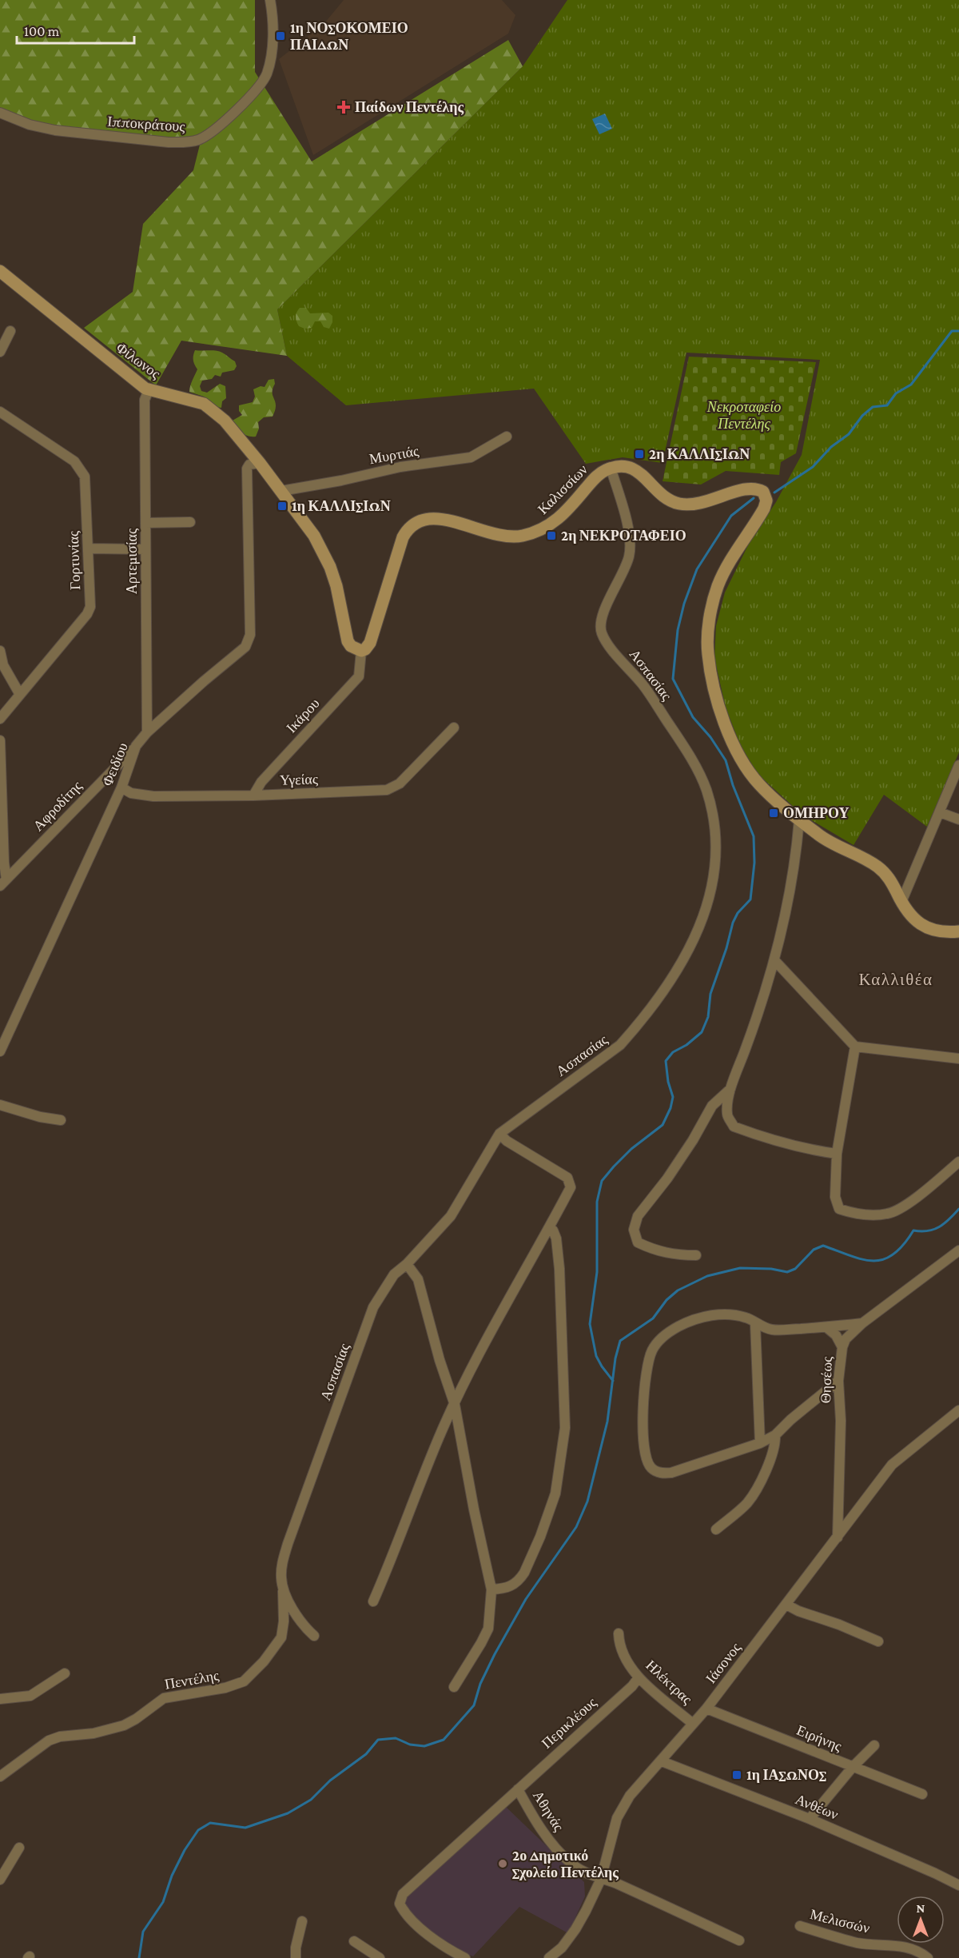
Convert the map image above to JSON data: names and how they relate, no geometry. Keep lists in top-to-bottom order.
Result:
{
  "streets": {
    "main road": ["Φίλωνος", "Καλισσίων"],
    "street": [
      "Ιπποκράτους",
      "Μυρτιάς",
      "Γορτυνίας",
      "Αρτεμισίας",
      "Ασπασίας",
      "Ικάρου",
      "Φειδίου",
      "Υγείας",
      "Αφροδίτης",
      "Θησέως",
      "Ιάσονος",
      "Πεντέλης",
      "Ηλέκτρας",
      "Περικλέους",
      "Ειρήνης",
      "Ανθέων",
      "Αθηνάς",
      "Μελισσών"
    ]
  },
  "crossings": [
    ["Φίλωνος", "Αρτεμισίας"],
    ["Φίλωνος", "Φειδίου"],
    ["Καλισσίων", "Ασπασίας"],
    ["Καλισσίων", "Ικάρου"],
    ["Αρτεμισίας", "Φειδίου"],
    ["Ασπασίας", "Πεντέλης"],
    ["Ικάρου", "Υγείας"],
    ["Φειδίου", "Υγείας"],
    ["Φειδίου", "Αφροδίτης"],
    ["Θησέως", "Ιάσονος"],
    ["Ιάσονος", "Ηλέκτρας"],
    ["Ιάσονος", "Ειρήνης"],
    ["Ιάσονος", "Ανθέων"],
    ["Ιάσονος", "Αθηνάς"],
    ["Ηλέκτρας", "Περικλέους"],
    ["Περικλέους", "Αθηνάς"]
  ],
  "districts": ["Καλλιθέα"],
  "parks": ["Νεκροταφείο Πεντέλης"],
  "places": {
    "transit": [
      "1η ΝΟΣΟΚΟΜΕΙΟ ΠΑΙΔΩΝ",
      "2η ΚΑΛΛΙΣΙΩΝ",
      "1η ΚΑΛΛΙΣΙΩΝ",
      "2η ΝΕΚΡΟΤΑΦΕΙΟ",
      "ΟΜΗΡΟΥ",
      "1η ΙΑΣΩΝΟΣ"
    ],
    "health": ["Παίδων Πεντέλης"],
    "other": ["2ο Δημοτικό Σχολείο Πεντέλης"]
  },
  "scale_bar": "100 m",
  "north": "top"
}
